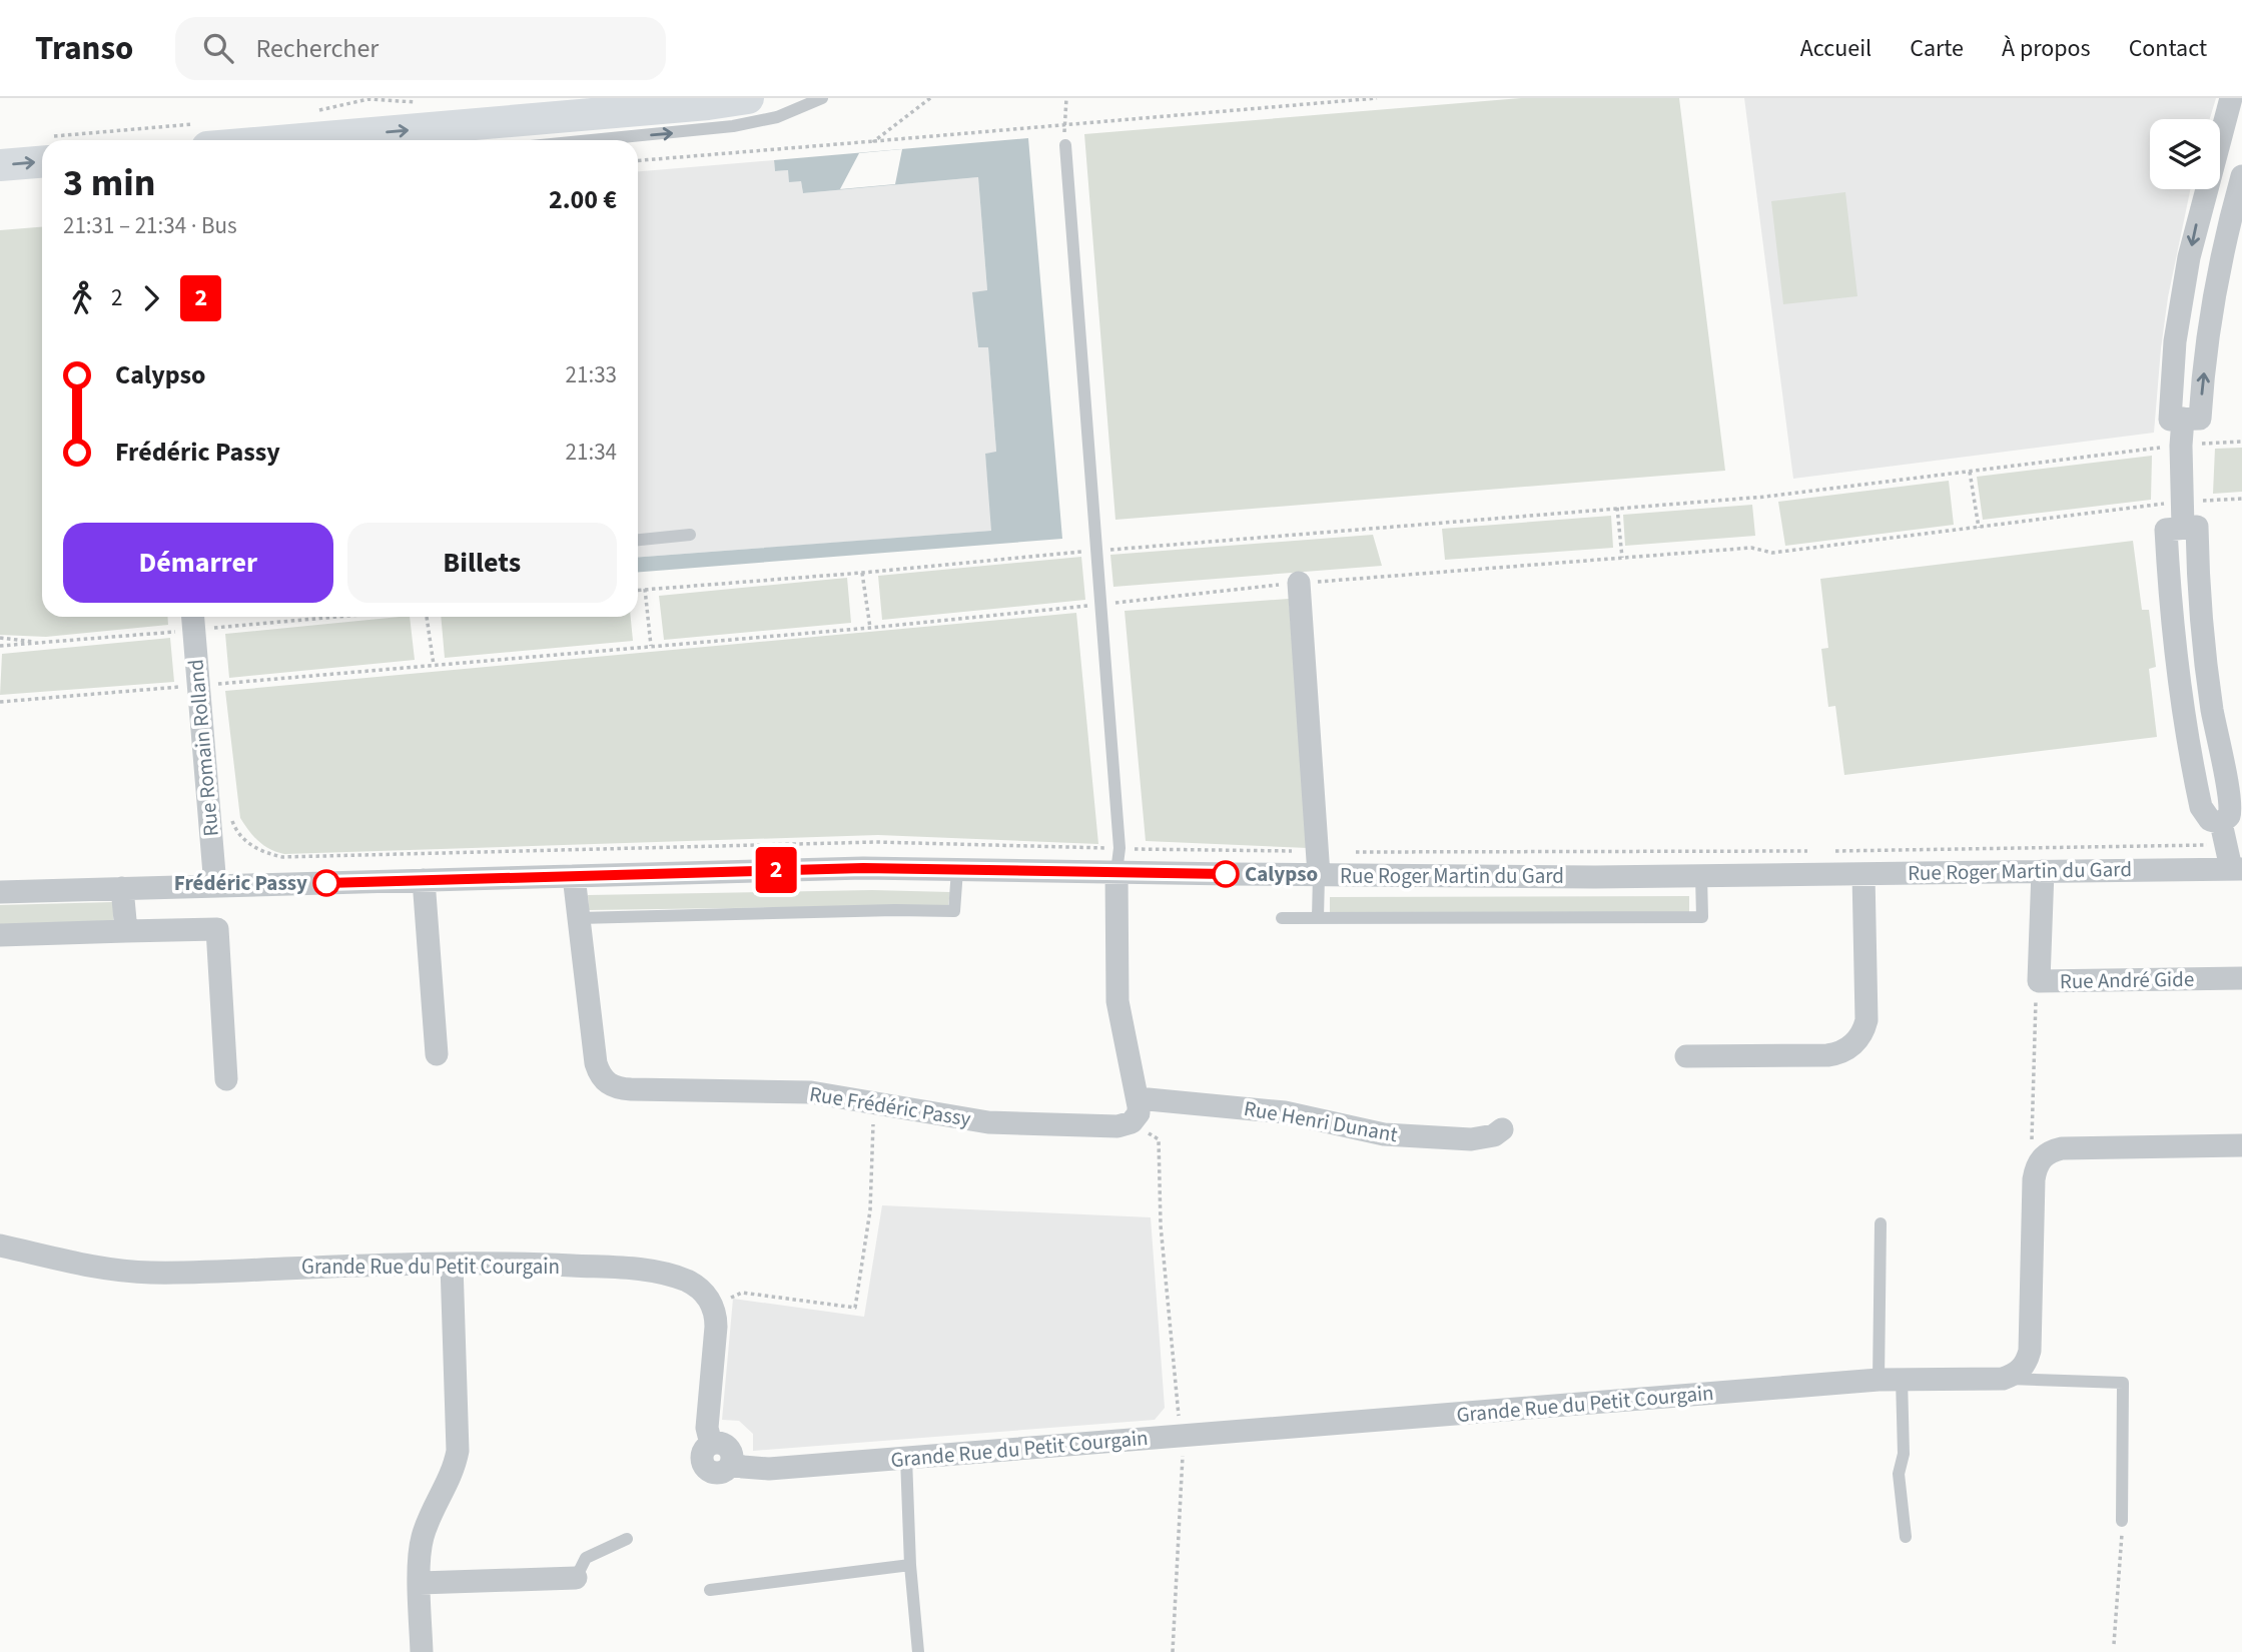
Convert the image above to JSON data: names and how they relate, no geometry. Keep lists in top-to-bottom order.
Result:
{
  "streets": {
    "street": [
      "Rue Romain Rolland",
      "Rue Roger Martin du Gard",
      "Rue André Gide",
      "Rue Frédéric Passy",
      "Rue Henri Dunant",
      "Grande Rue du Petit Courgain"
    ]
  },
  "crossings": [
    ["Rue Romain Rolland", "Rue Roger Martin du Gard"],
    ["Rue Roger Martin du Gard", "Rue André Gide"],
    ["Rue Roger Martin du Gard", "Rue Frédéric Passy"]
  ],
  "places": ["Calypso", "Frédéric Passy"],
  "lines": ["bus line 2"],
  "page": {
    "header": "Transo",
    "search": "Rechercher",
    "nav": [
      "Accueil",
      "Carte",
      "À propos",
      "Contact"
    ],
    "on_map": "2",
    "heading": ["3 min", "21:31 – 21:34 · Bus", "2.00 €"],
    "legs": ["2", "2"],
    "list": [
      {
        "name": "Calypso",
        "value": "21:33"
      },
      {
        "name": "Frédéric Passy",
        "value": "21:34"
      }
    ],
    "buttons": ["Démarrer", "Billets"]
  }
}
